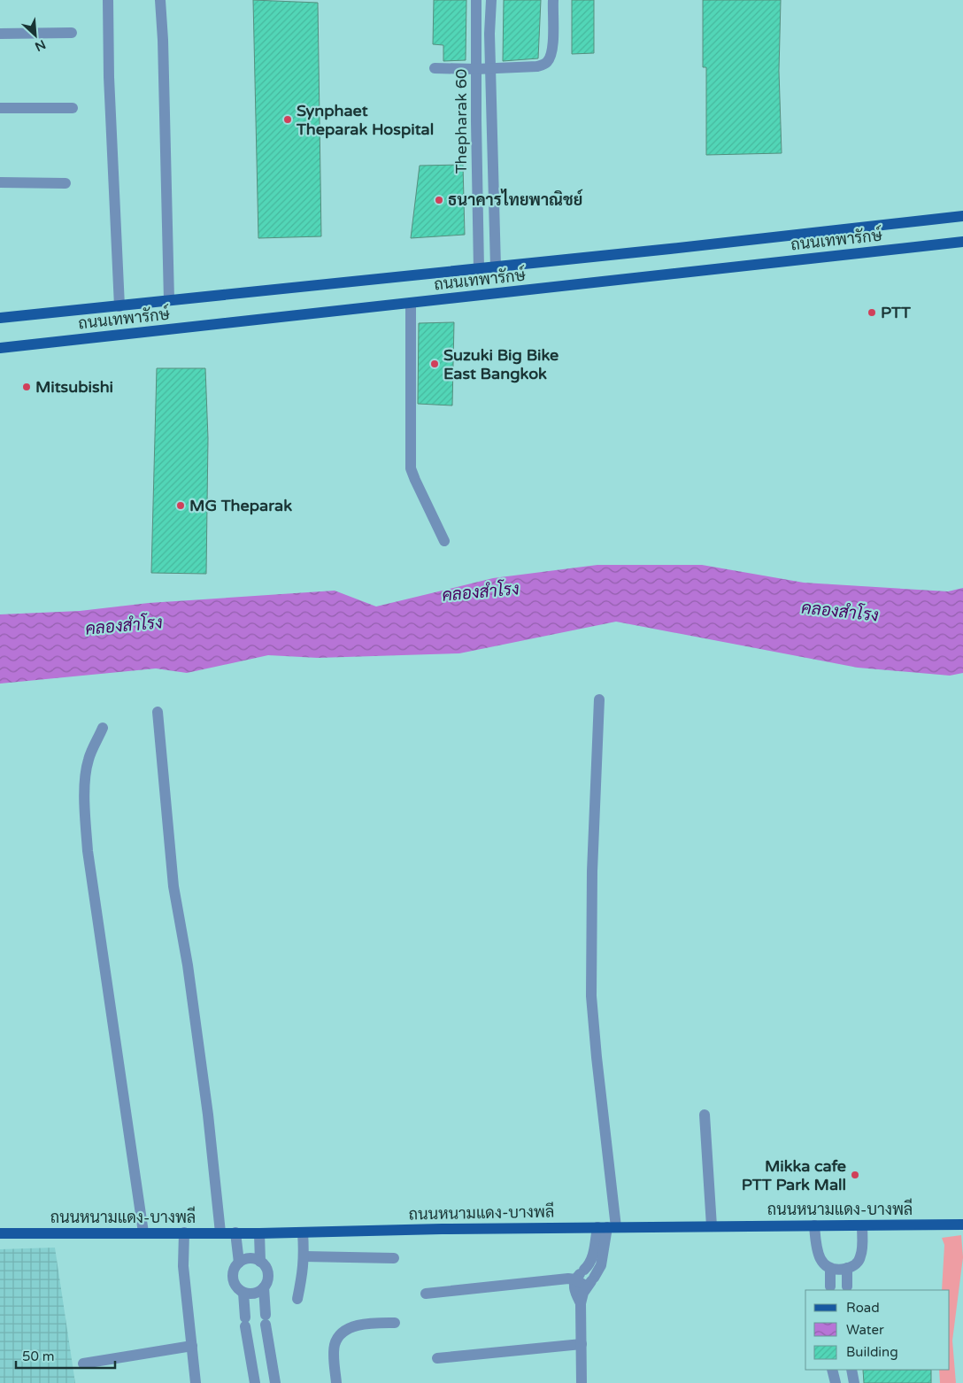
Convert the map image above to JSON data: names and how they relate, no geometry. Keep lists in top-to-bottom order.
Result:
{
  "streets": {
    "main road": ["ถนนเทพารักษ์", "ถนนหนามแดง-บางพลี"],
    "street": ["Thepharak 60"]
  },
  "crossings": [
    ["Thepharak 60", "ถนนเทพารักษ์"]
  ],
  "water": ["คลองสำโรง"],
  "places": [
    "Synphaet Theparak Hospital",
    "ธนาคารไทยพาณิชย์",
    "PTT",
    "Suzuki Big Bike East Bangkok",
    "Mitsubishi",
    "MG Theparak",
    "Mikka cafe PTT Park Mall"
  ],
  "legend": ["Road", "Water", "Building"],
  "scale_bar": "50 m",
  "north": "bottom right"
}
